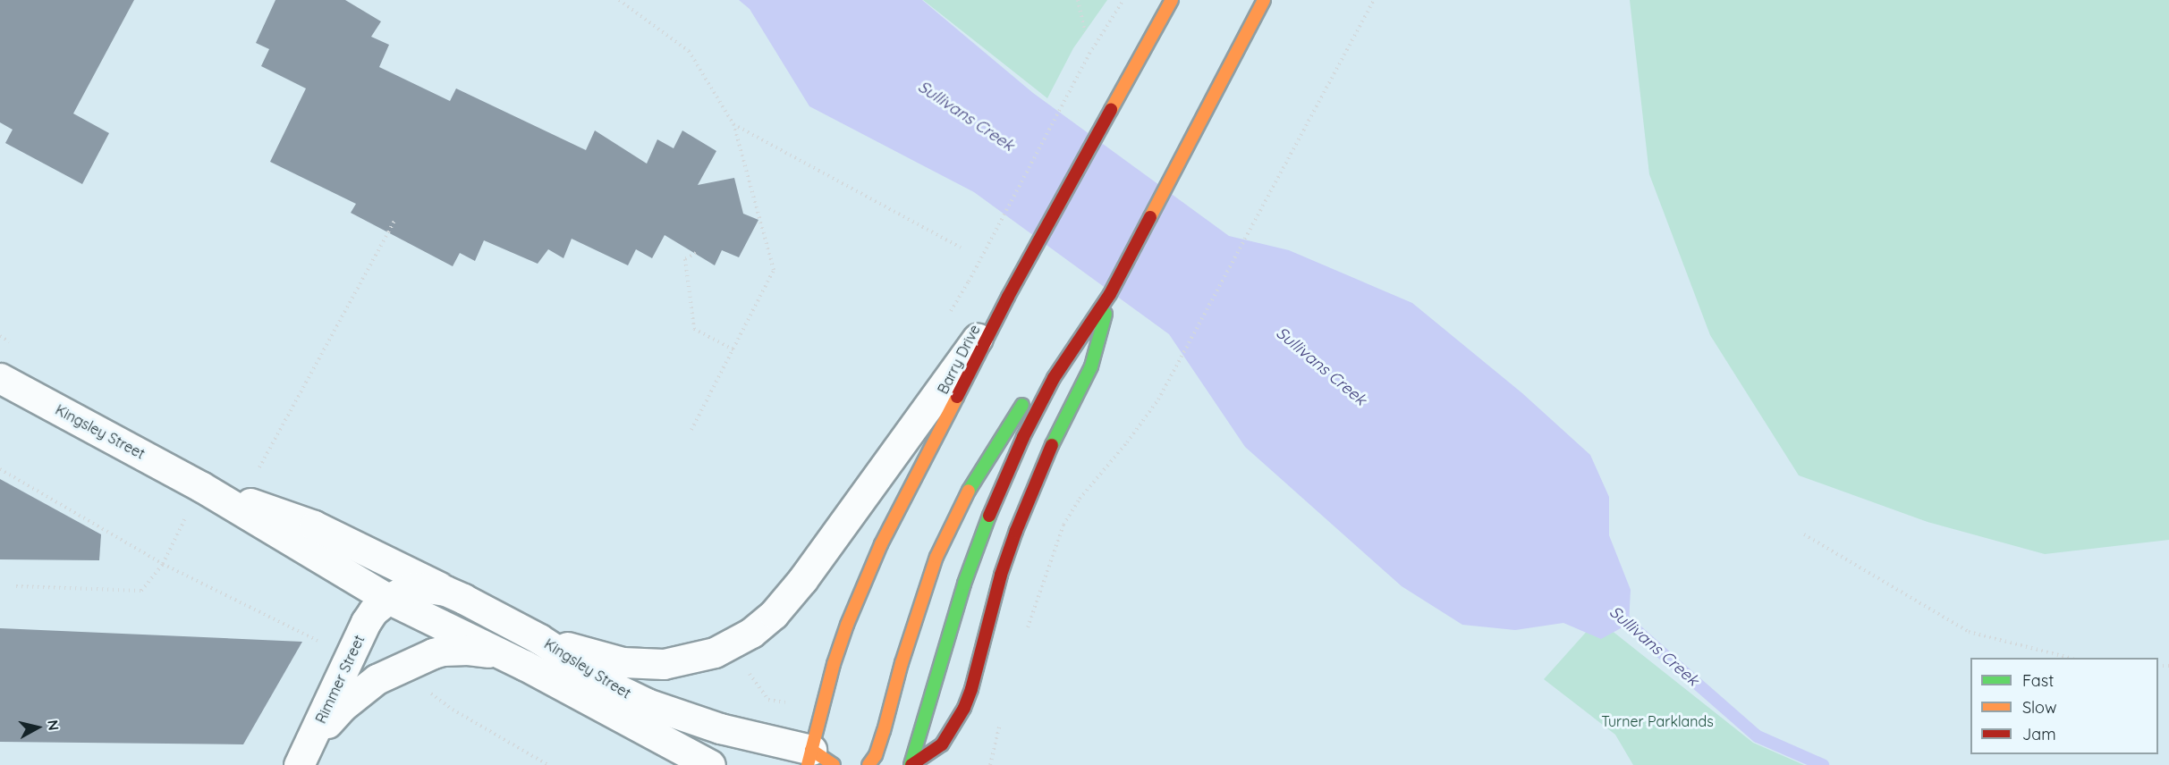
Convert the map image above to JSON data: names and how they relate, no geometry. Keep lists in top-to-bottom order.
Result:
{
  "streets": {
    "main road": ["Barry Drive"],
    "street": ["Kingsley Street", "Rimmer Street"]
  },
  "crossings": [
    ["Barry Drive", "Kingsley Street"],
    ["Kingsley Street", "Rimmer Street"]
  ],
  "water": ["Sullivans Creek"],
  "parks": ["Turner Parklands"],
  "legend": ["Fast", "Slow", "Jam"],
  "north": "right"
}
